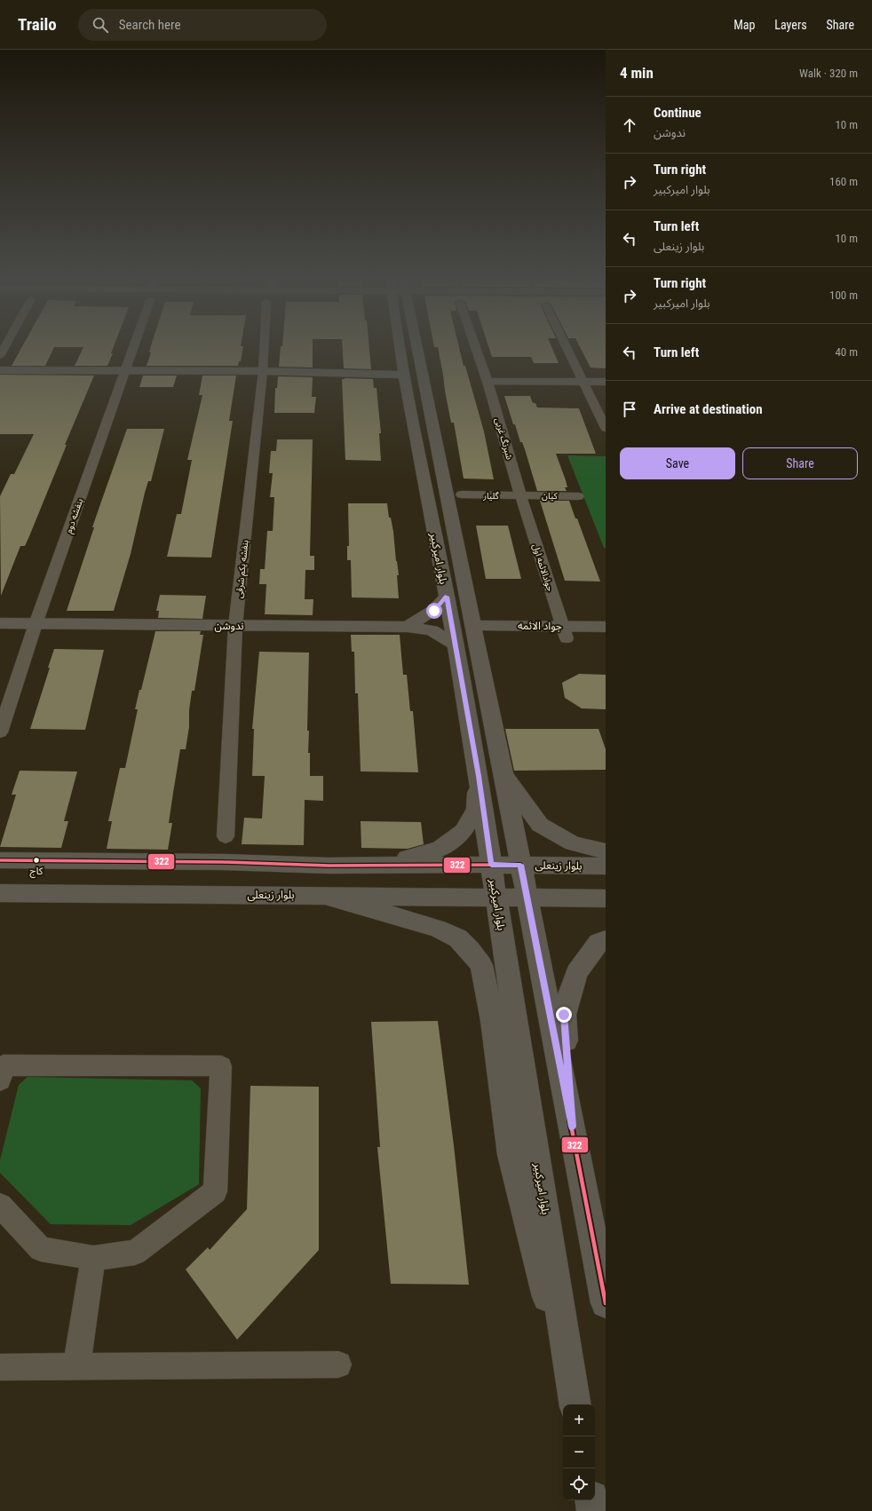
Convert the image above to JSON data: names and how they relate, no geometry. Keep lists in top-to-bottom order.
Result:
{
  "streets": {
    "main road": [
      "بلوار امیرکبیر",
      "ندوشن",
      "جواد الائمه",
      "بلوار زینعلی"
    ],
    "street": [
      "شبرنگ غربی",
      "گلیار",
      "کیان",
      "بنفشه دوم",
      "جوادالائمه اول",
      "بنفشه یکم شرقی"
    ]
  },
  "crossings": [
    ["شبرنگ غربی", "گلیار"],
    ["شبرنگ غربی", "کیان"],
    ["شبرنگ غربی", "جوادالائمه اول"],
    ["گلیار", "کیان"],
    ["گلیار", "جوادالائمه اول"],
    ["کیان", "جوادالائمه اول"],
    ["بنفشه دوم", "ندوشن"],
    ["بلوار امیرکبیر", "ندوشن"],
    ["بلوار امیرکبیر", "جواد الائمه"],
    ["بلوار امیرکبیر", "بلوار زینعلی"],
    ["جوادالائمه اول", "جواد الائمه"],
    ["بنفشه یکم شرقی", "ندوشن"]
  ],
  "places": ["کاج"],
  "lines": ["transit line 322"],
  "page": {
    "header": "Trailo",
    "search": "Search here",
    "nav": ["Map", "Layers", "Share"],
    "heading": ["4 min", "Walk · 320 m"],
    "list": [
      ["Continue", "ندوشن", "10 m"],
      ["Turn right", "بلوار امیرکبیر", "160 m"],
      ["Turn left", "بلوار زینعلی", "10 m"],
      ["Turn right", "بلوار امیرکبیر", "100 m"],
      ["Turn left", "40 m"],
      "Arrive at destination"
    ],
    "buttons": ["Save", "Share"],
    "map_buttons": ["+", "−"]
  }
}
